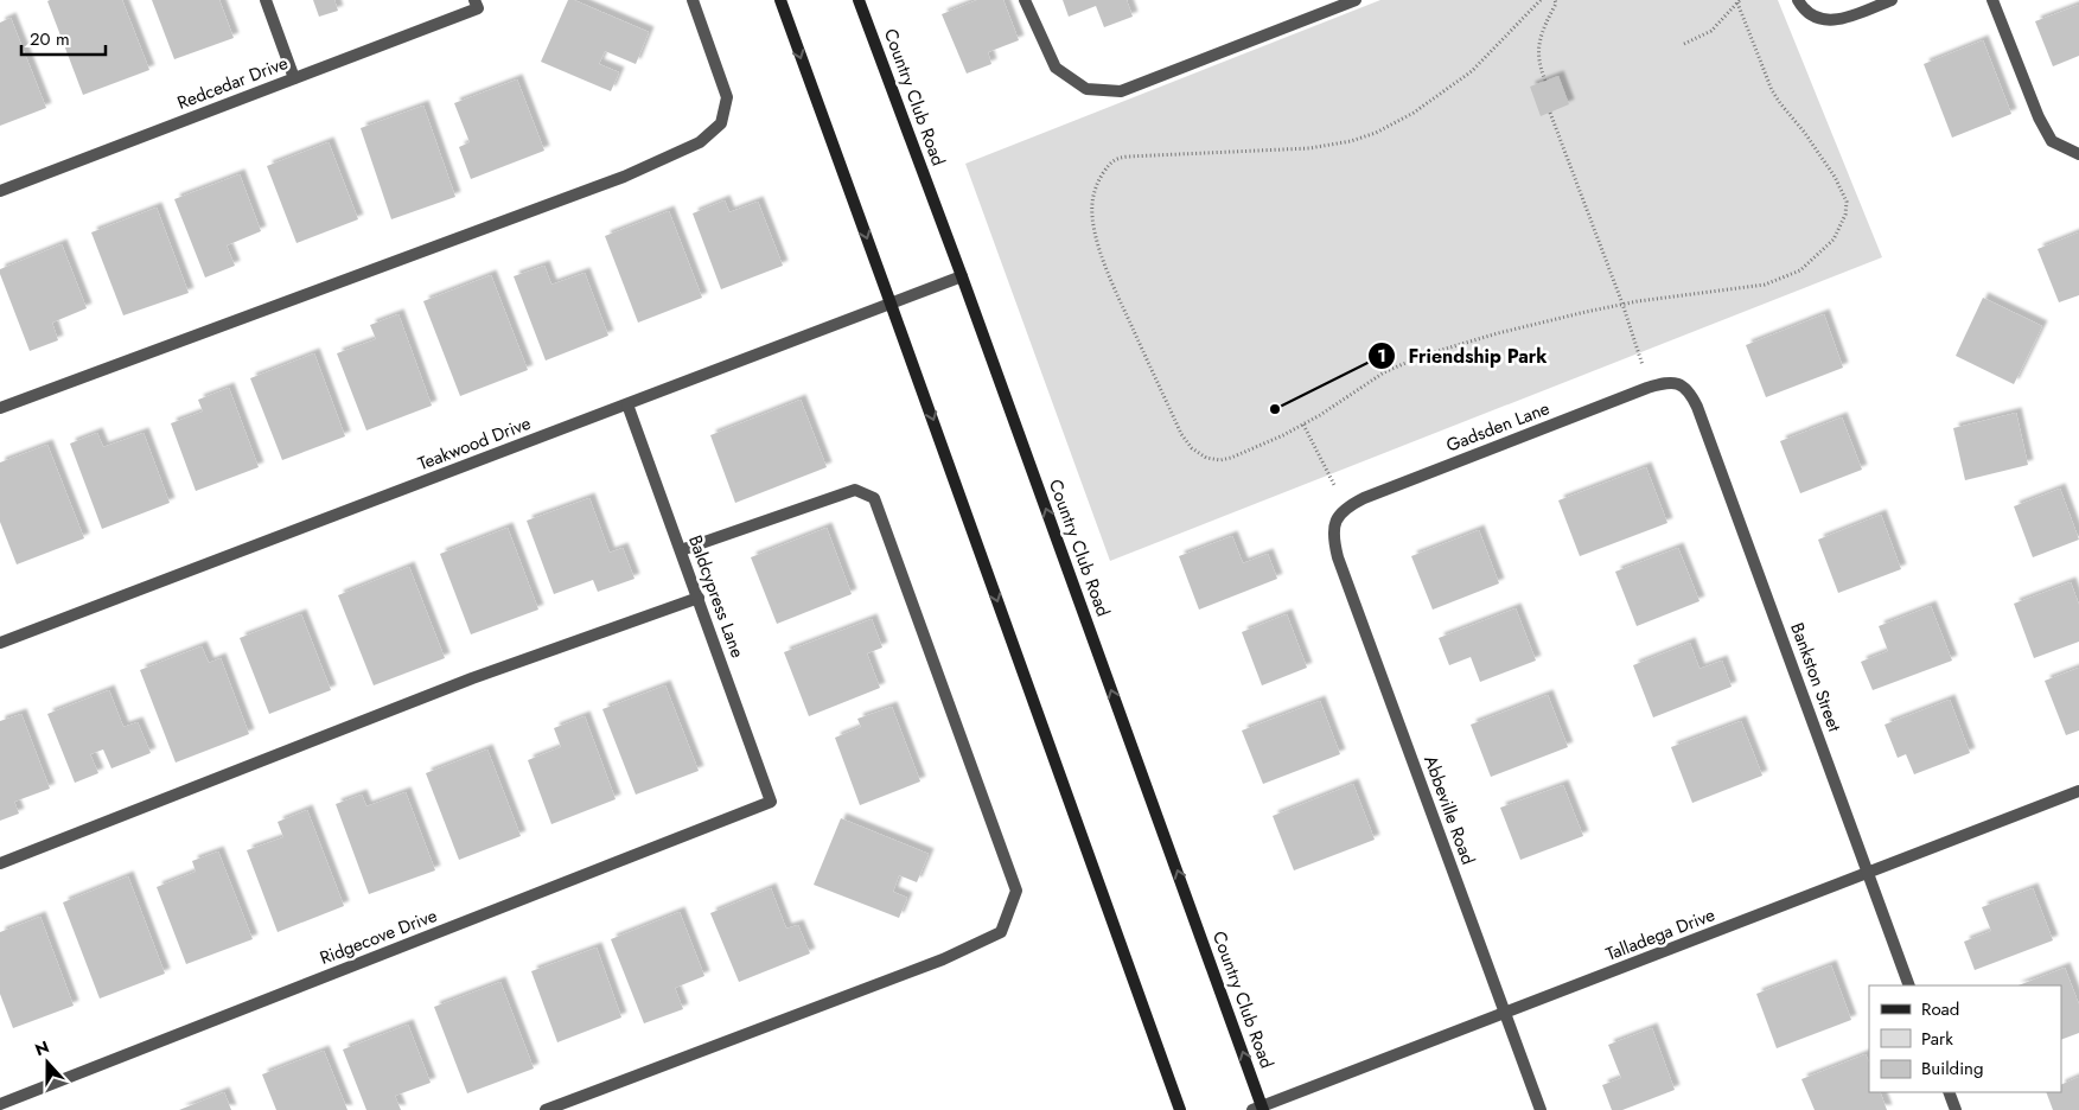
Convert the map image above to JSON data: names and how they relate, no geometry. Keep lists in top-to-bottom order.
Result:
{
  "streets": {
    "main road": ["Country Club Road"],
    "street": [
      "Redcedar Drive",
      "Gadsden Lane",
      "Teakwood Drive",
      "Baldcypress Lane",
      "Bankston Street",
      "Abbeville Road",
      "Talladega Drive",
      "Ridgecove Drive"
    ]
  },
  "crossings": [
    ["Country Club Road", "Teakwood Drive"],
    ["Country Club Road", "Talladega Drive"],
    ["Gadsden Lane", "Bankston Street"],
    ["Gadsden Lane", "Abbeville Road"],
    ["Teakwood Drive", "Baldcypress Lane"],
    ["Baldcypress Lane", "Ridgecove Drive"],
    ["Bankston Street", "Talladega Drive"],
    ["Abbeville Road", "Talladega Drive"]
  ],
  "places": ["Friendship Park"],
  "legend": ["Road", "Park", "Building"],
  "scale_bar": "20 m",
  "north": "top"
}
